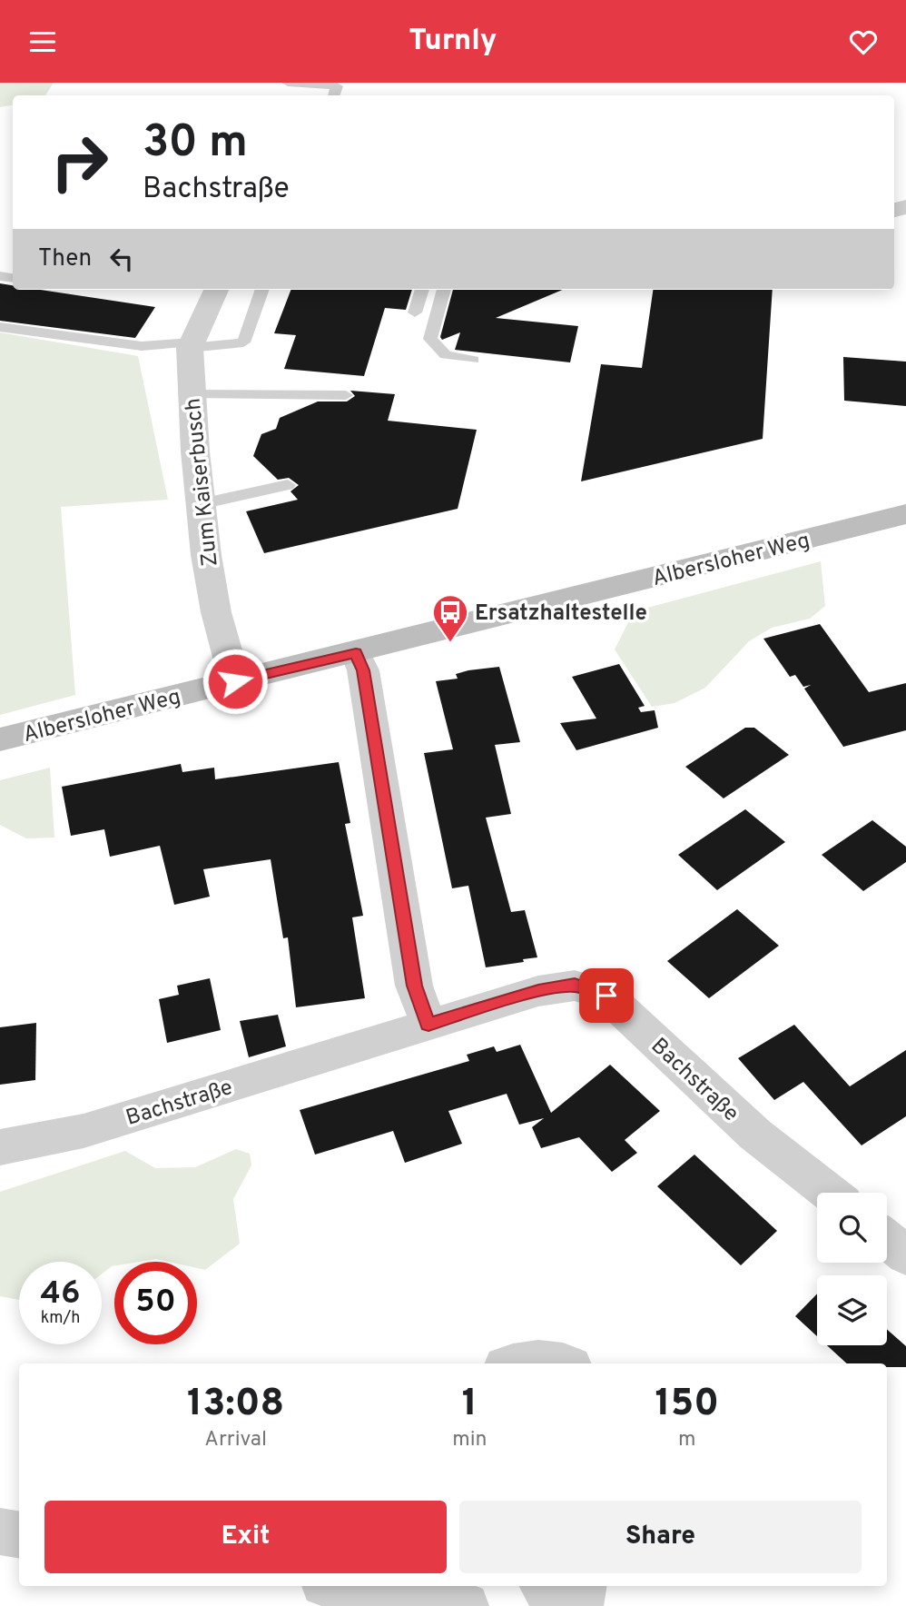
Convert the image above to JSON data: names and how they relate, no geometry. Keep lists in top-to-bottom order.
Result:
{
  "streets": {
    "main road": ["Albersloher Weg"],
    "street": ["Zum Kaiserbusch", "Bachstraße"]
  },
  "crossings": [
    ["Zum Kaiserbusch", "Albersloher Weg"]
  ],
  "places": {
    "bus stop": ["Ersatzhaltestelle"]
  },
  "page": {
    "header": "Turnly",
    "turn": ["30 m", "Bachstraße"],
    "then": "Then",
    "speed": "46 km/h",
    "limit": "50",
    "eta": [
      "13:08",
      "Arrival",
      "1",
      "min",
      "150",
      "m"
    ],
    "buttons": ["Exit", "Share"]
  }
}
